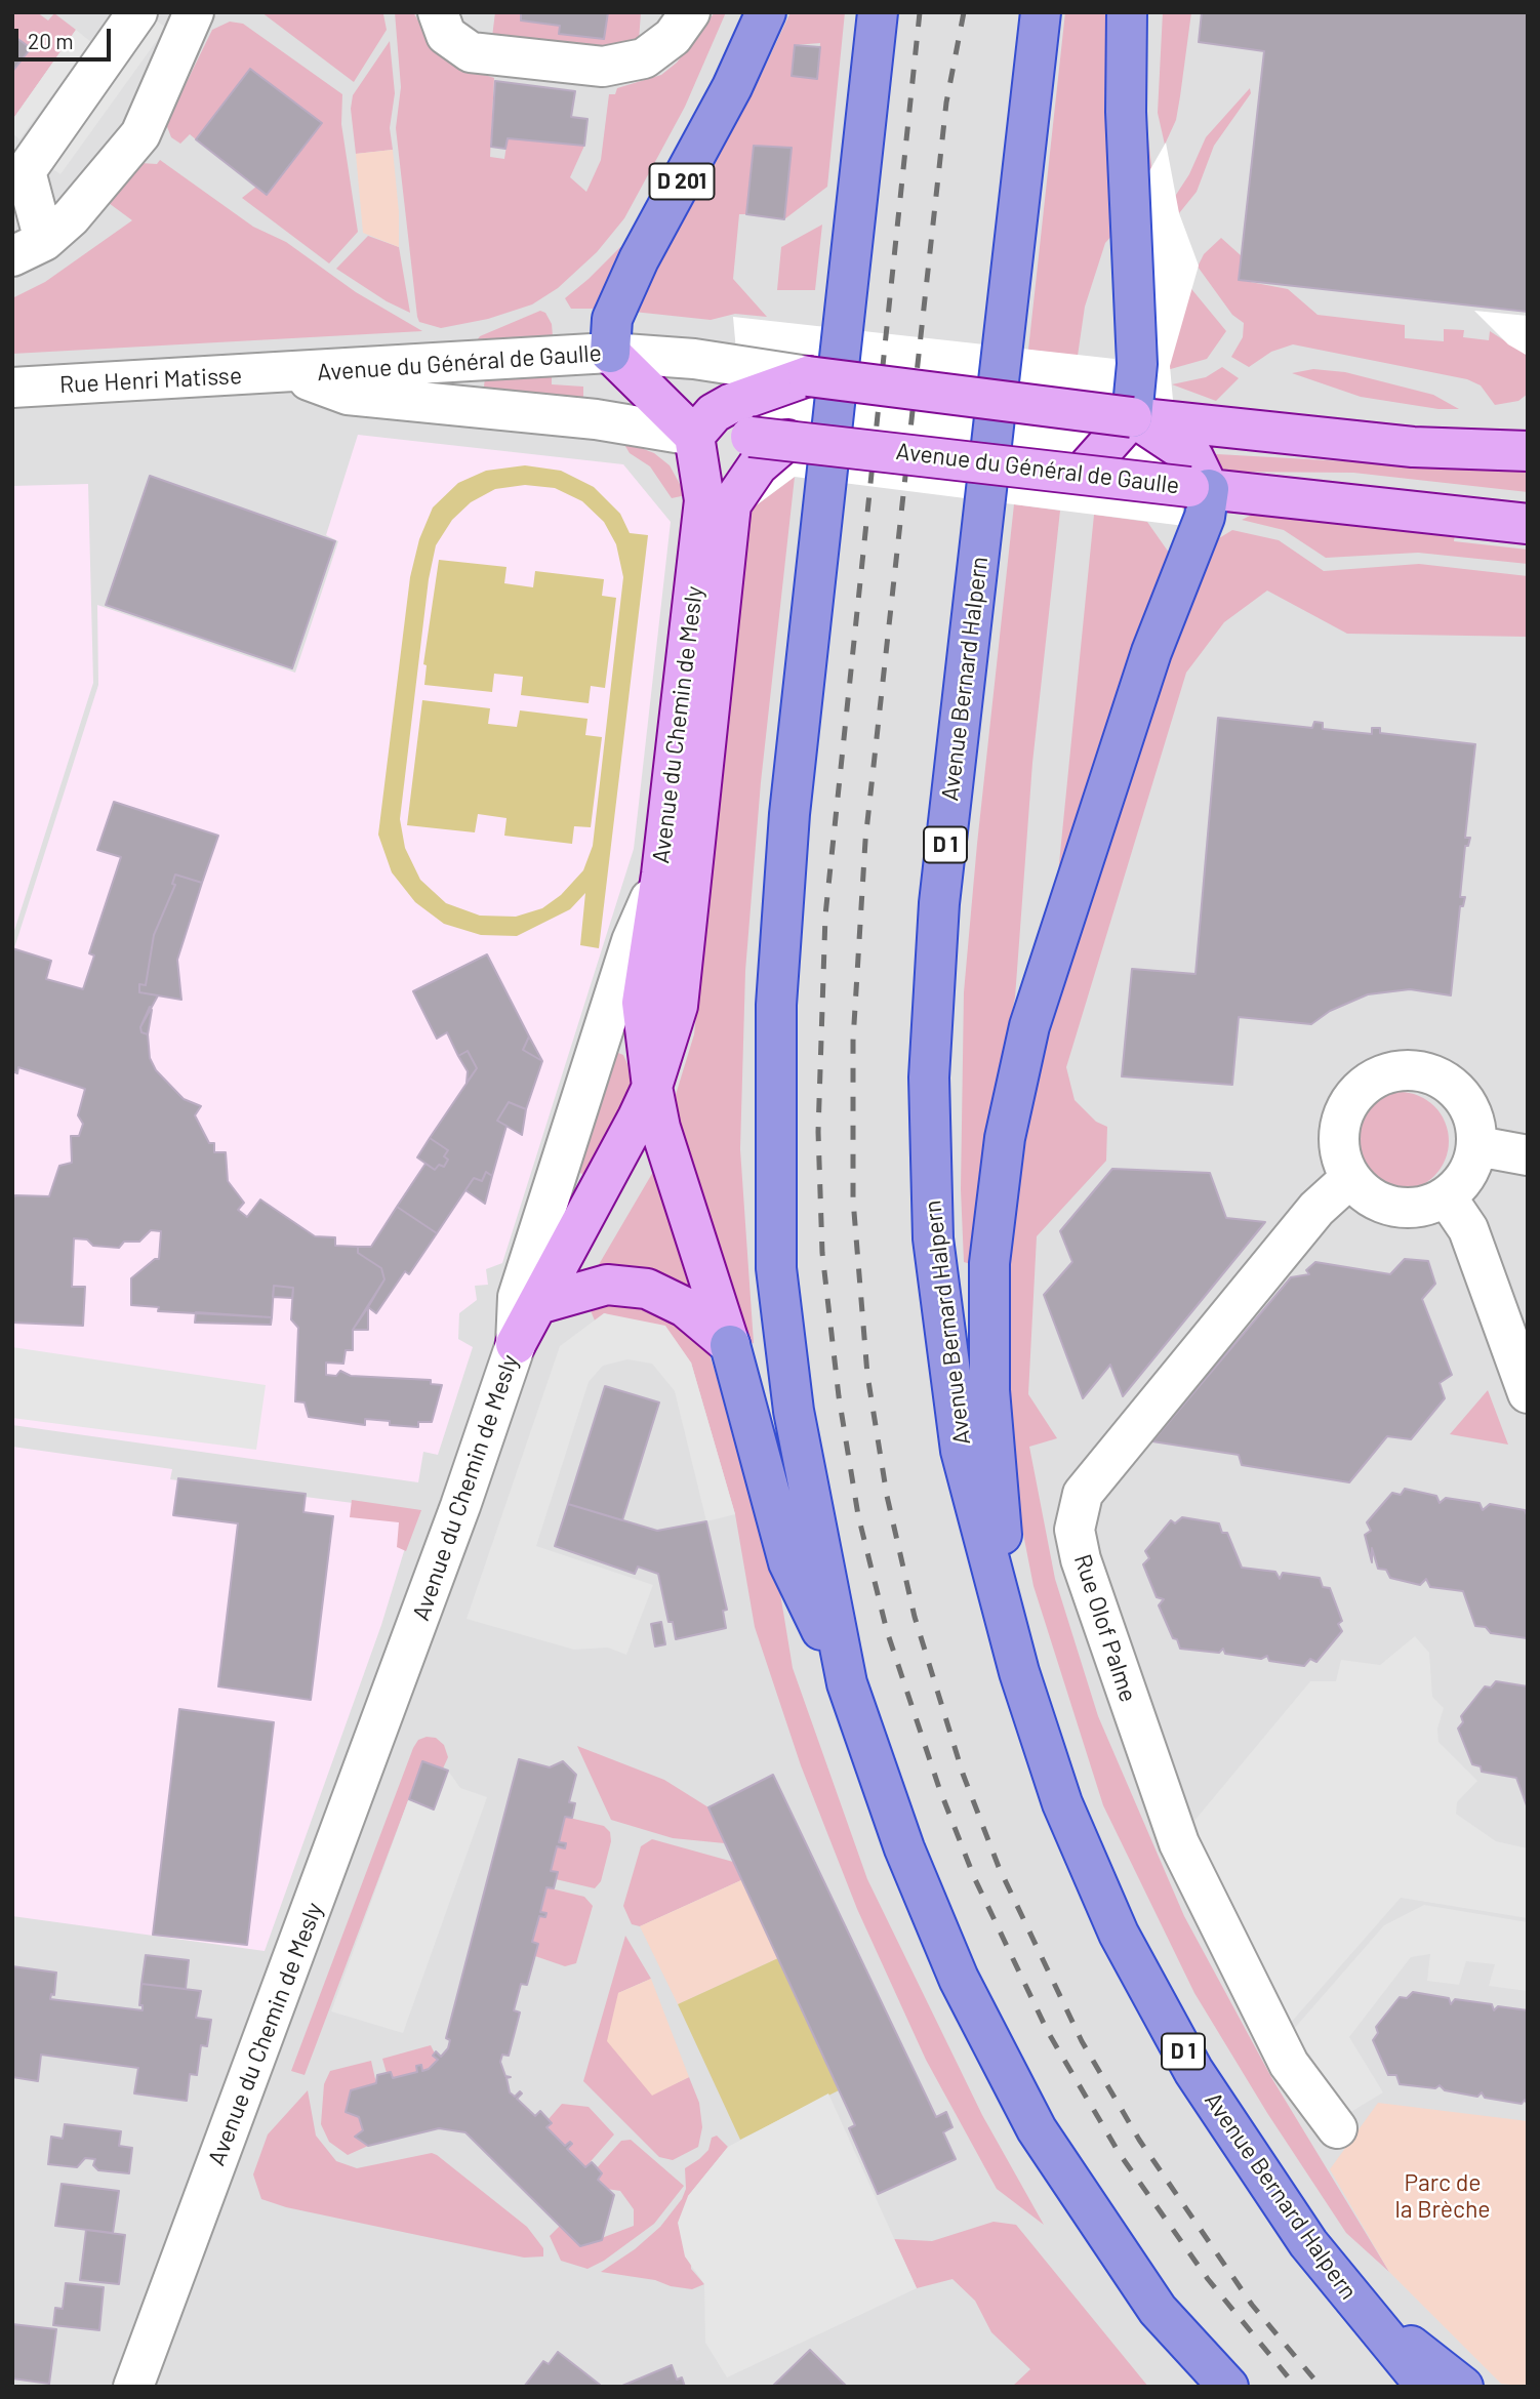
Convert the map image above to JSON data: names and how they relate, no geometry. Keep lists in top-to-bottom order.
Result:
{
  "streets": {
    "highway": ["D 201", "Avenue Bernard Halpern", "D 1"],
    "main road": ["Avenue du Général de Gaulle", "Avenue du Chemin de Mesly"],
    "street": ["Rue Henri Matisse", "Rue Olof Palme"]
  },
  "crossings": [
    ["D 201", "Avenue du Général de Gaulle"],
    ["Avenue du Général de Gaulle", "Rue Henri Matisse"],
    ["Avenue du Général de Gaulle", "Avenue du Chemin de Mesly"],
    ["Avenue Bernard Halpern", "D 1"]
  ],
  "parks": ["Parc de la Brèche"],
  "scale_bar": "20 m"
}
